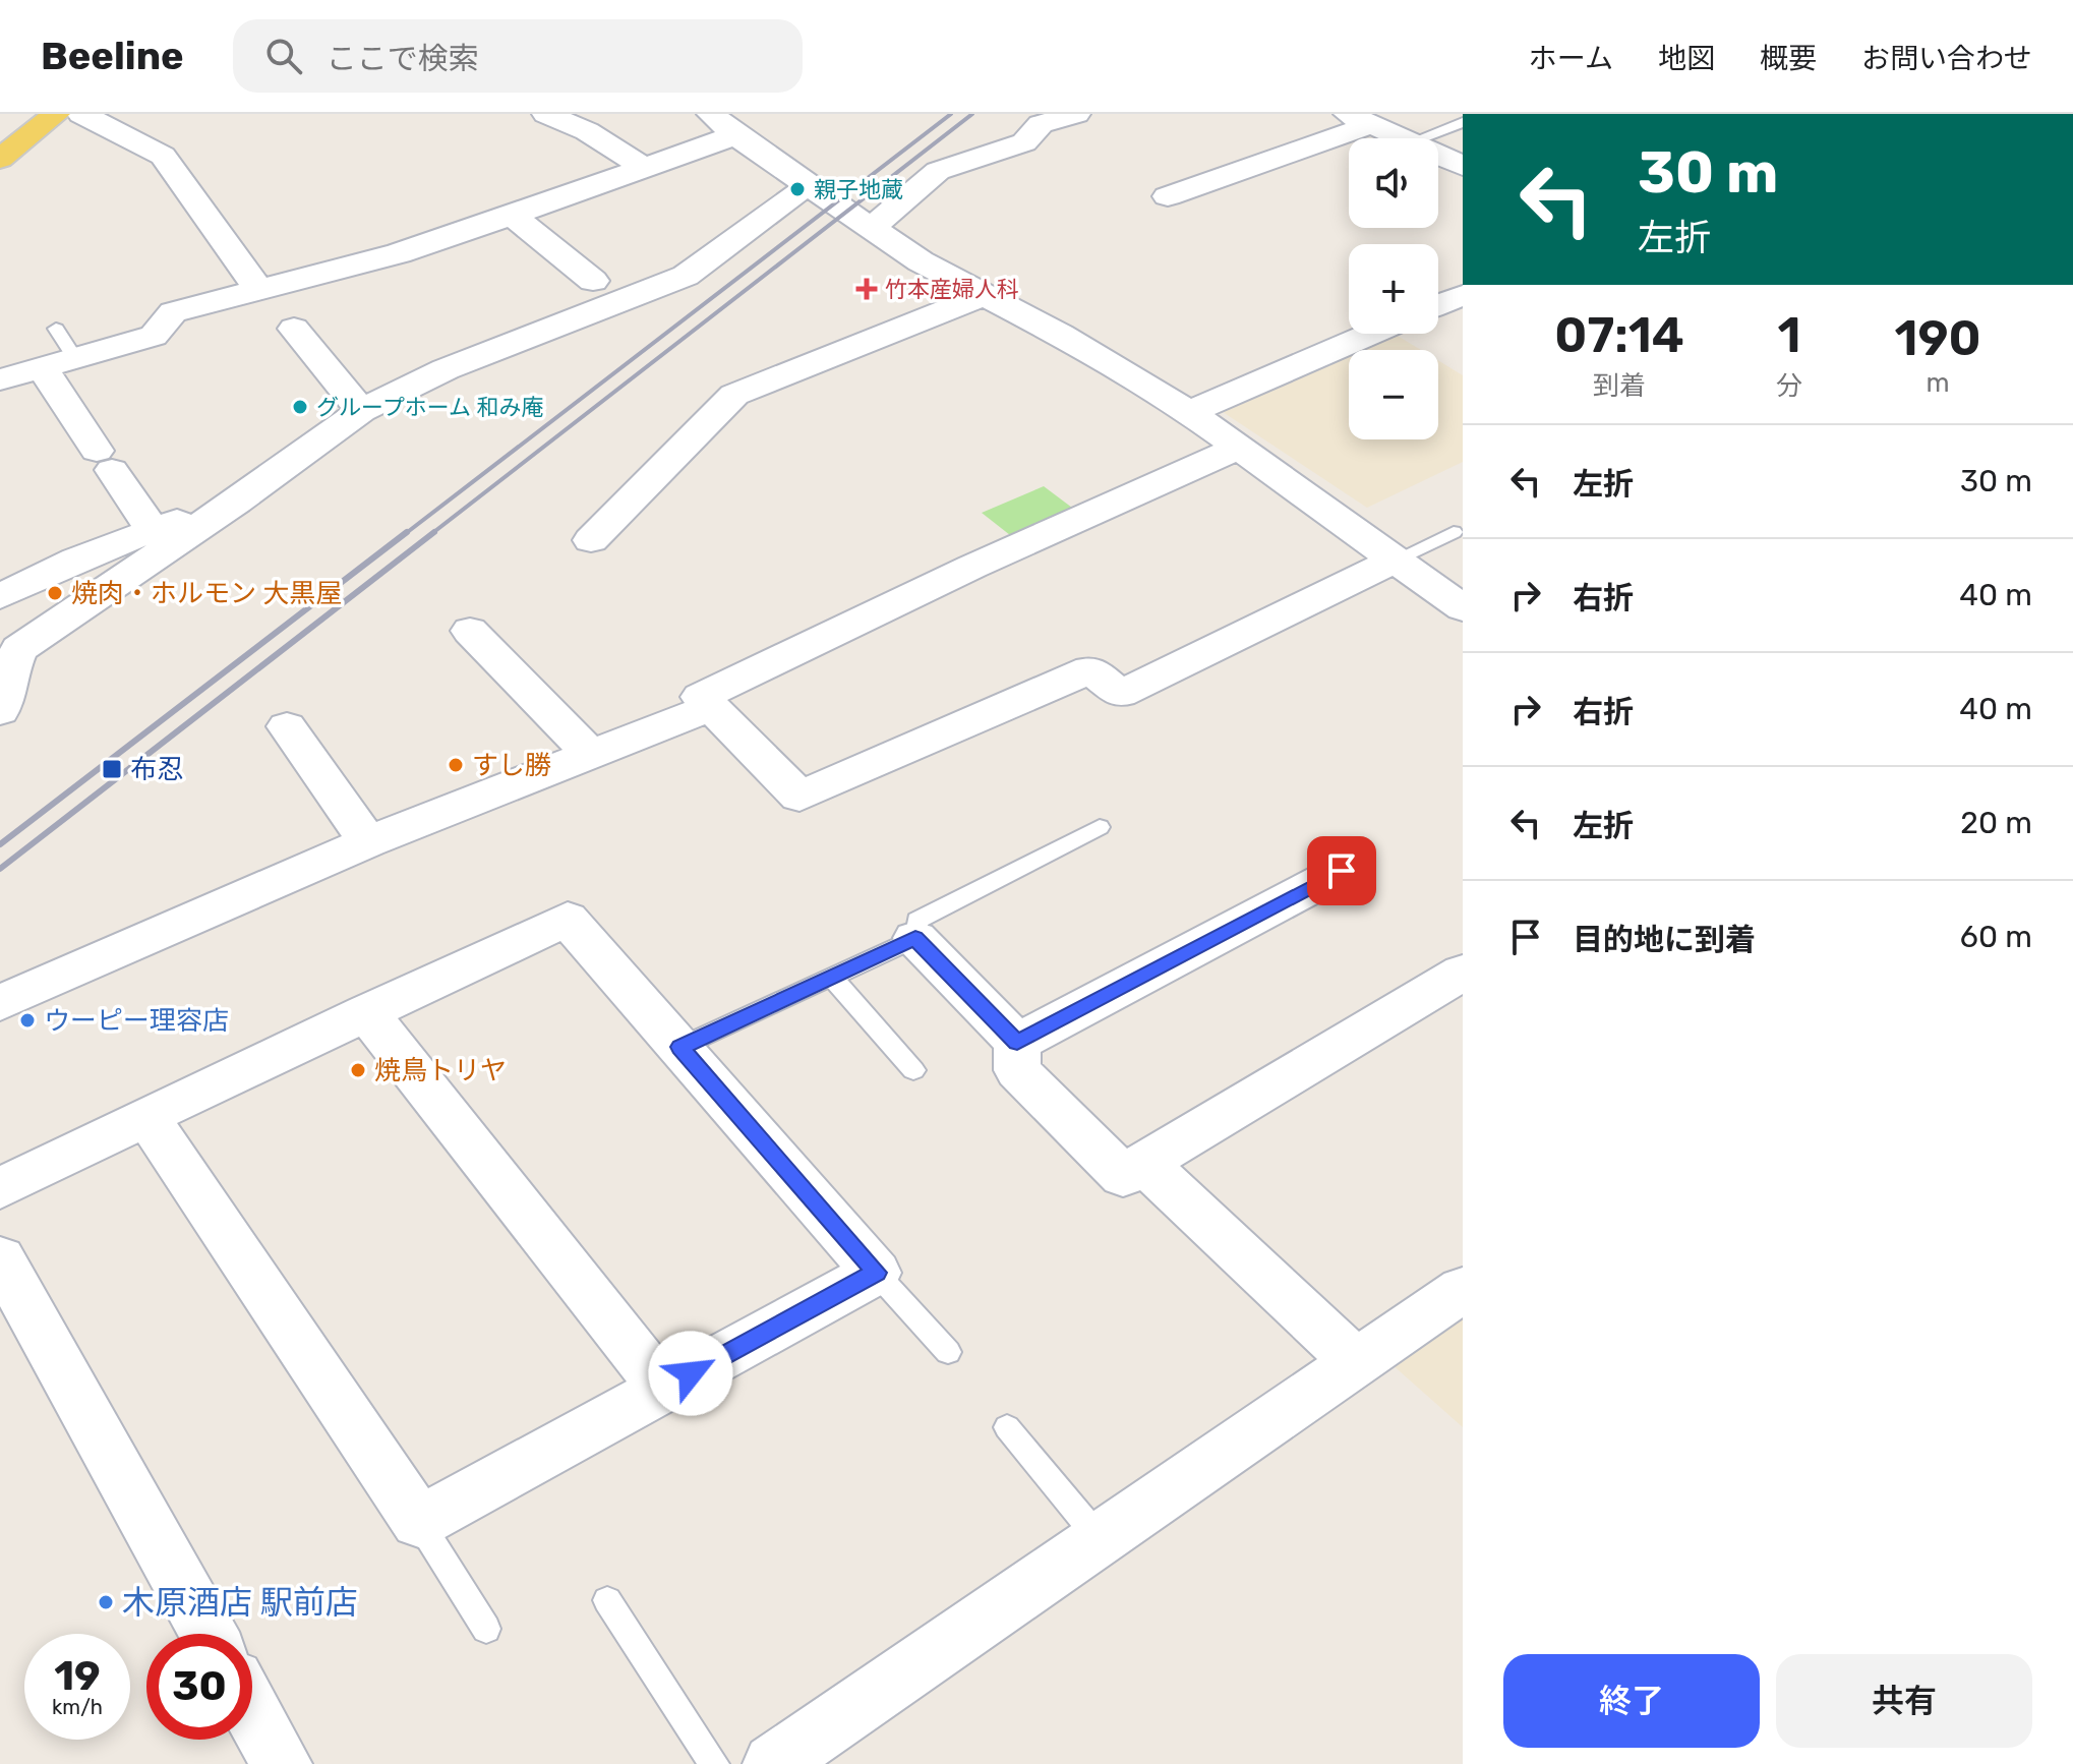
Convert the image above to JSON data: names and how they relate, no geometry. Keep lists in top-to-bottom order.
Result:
{
  "places": {
    "other": [
      "親子地蔵",
      "グループホーム 和み庵",
      "焼肉・ホルモン 大黒屋",
      "すし勝",
      "ウーピー理容店",
      "焼鳥トリヤ",
      "木原酒店 駅前店"
    ],
    "health": ["竹本産婦人科"],
    "transit": ["布忍"]
  },
  "page": {
    "header": "Beeline",
    "search": "ここで検索",
    "nav": [
      "ホーム",
      "地図",
      "概要",
      "お問い合わせ"
    ],
    "turn": ["30 m", "左折"],
    "map_buttons": ["+", "−"],
    "eta": [
      "07:14",
      "到着",
      "1",
      "分",
      "190",
      "m"
    ],
    "list": [
      {
        "name": "左折",
        "value": "30 m"
      },
      {
        "name": "右折",
        "value": "40 m"
      },
      {
        "name": "右折",
        "value": "40 m"
      },
      {
        "name": "左折",
        "value": "20 m"
      },
      {
        "name": "目的地に到着",
        "value": "60 m"
      }
    ],
    "speed": "19 km/h",
    "limit": "30",
    "buttons": ["終了", "共有"]
  }
}
